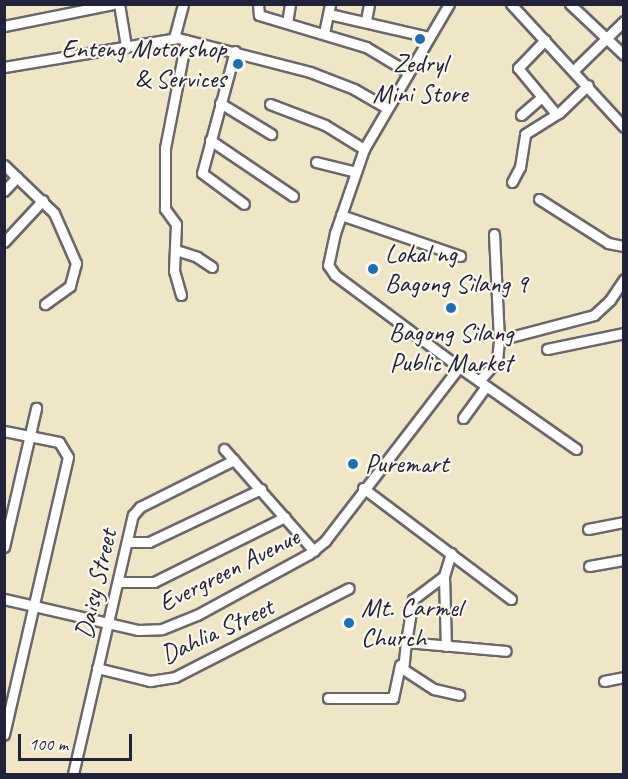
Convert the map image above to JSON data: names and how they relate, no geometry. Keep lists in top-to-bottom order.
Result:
{
  "streets": {
    "street": ["Evergreen Avenue", "Daisy Street", "Dahlia Street"]
  },
  "crossings": [
    ["Evergreen Avenue", "Daisy Street"],
    ["Daisy Street", "Dahlia Street"]
  ],
  "places": [
    "Zedryl Mini Store",
    "Enteng Motorshop & Services",
    "Lokal ng Bagong Silang 9",
    "Bagong Silang Public Market",
    "Puremart",
    "Mt. Carmel Church"
  ],
  "scale_bar": "100 m"
}
